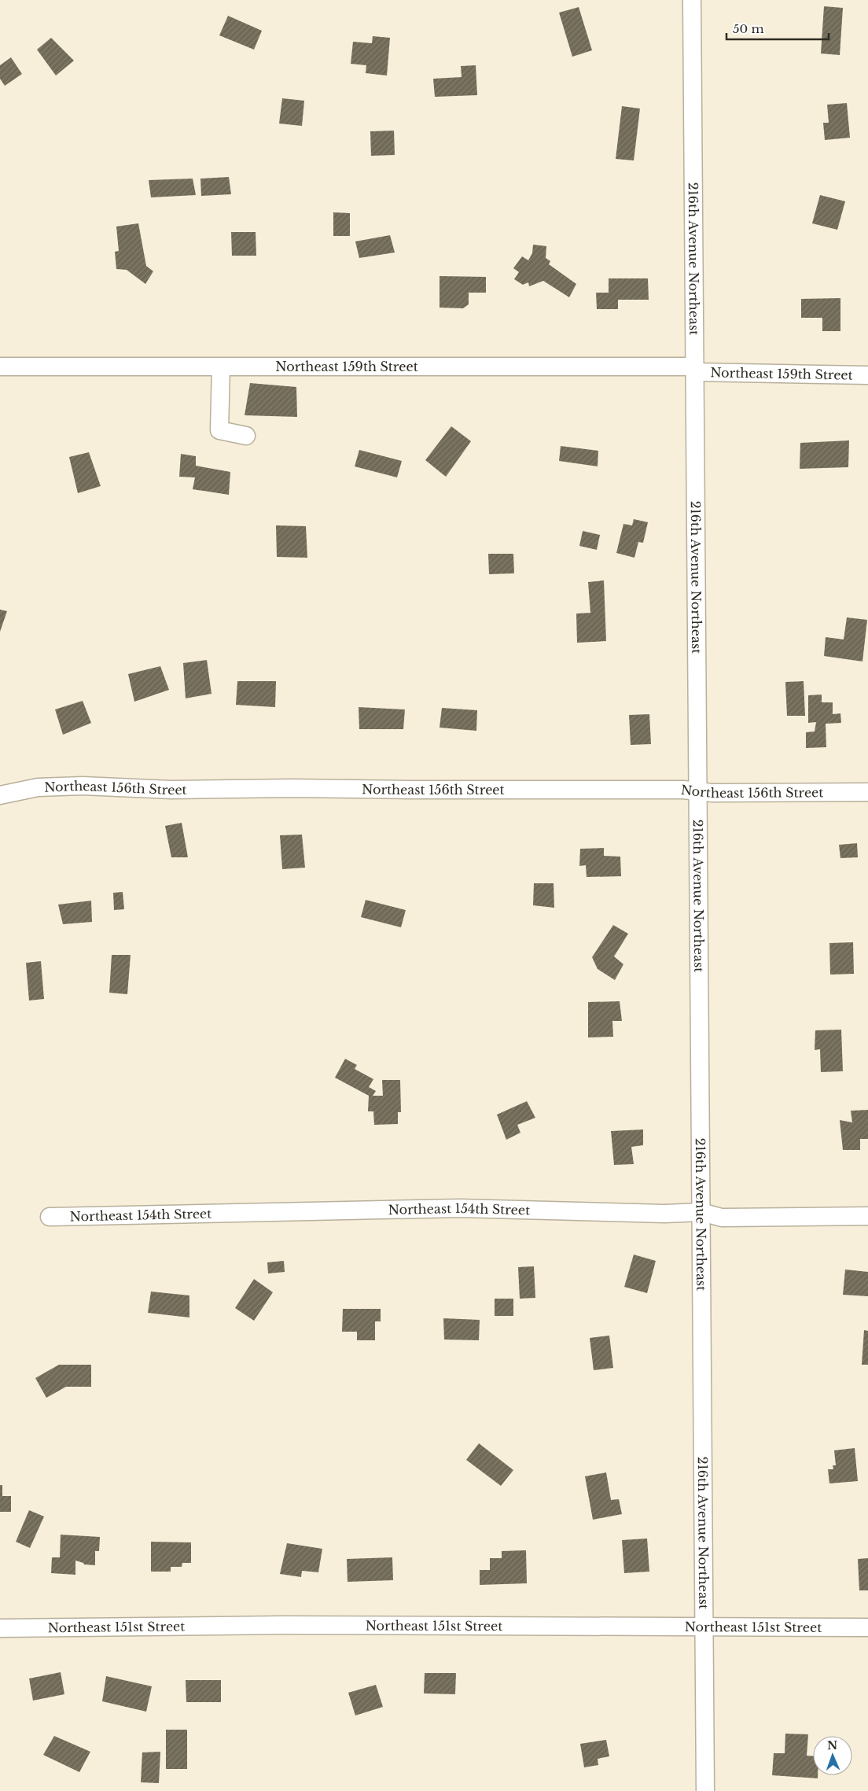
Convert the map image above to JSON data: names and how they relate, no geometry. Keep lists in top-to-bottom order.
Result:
{
  "streets": {
    "street": [
      "216th Avenue Northeast",
      "Northeast 159th Street",
      "Northeast 156th Street",
      "Northeast 154th Street",
      "Northeast 151st Street"
    ]
  },
  "crossings": [
    ["216th Avenue Northeast", "Northeast 159th Street"],
    ["216th Avenue Northeast", "Northeast 156th Street"],
    ["216th Avenue Northeast", "Northeast 154th Street"],
    ["216th Avenue Northeast", "Northeast 151st Street"]
  ],
  "scale_bar": "50 m",
  "north": "top"
}
